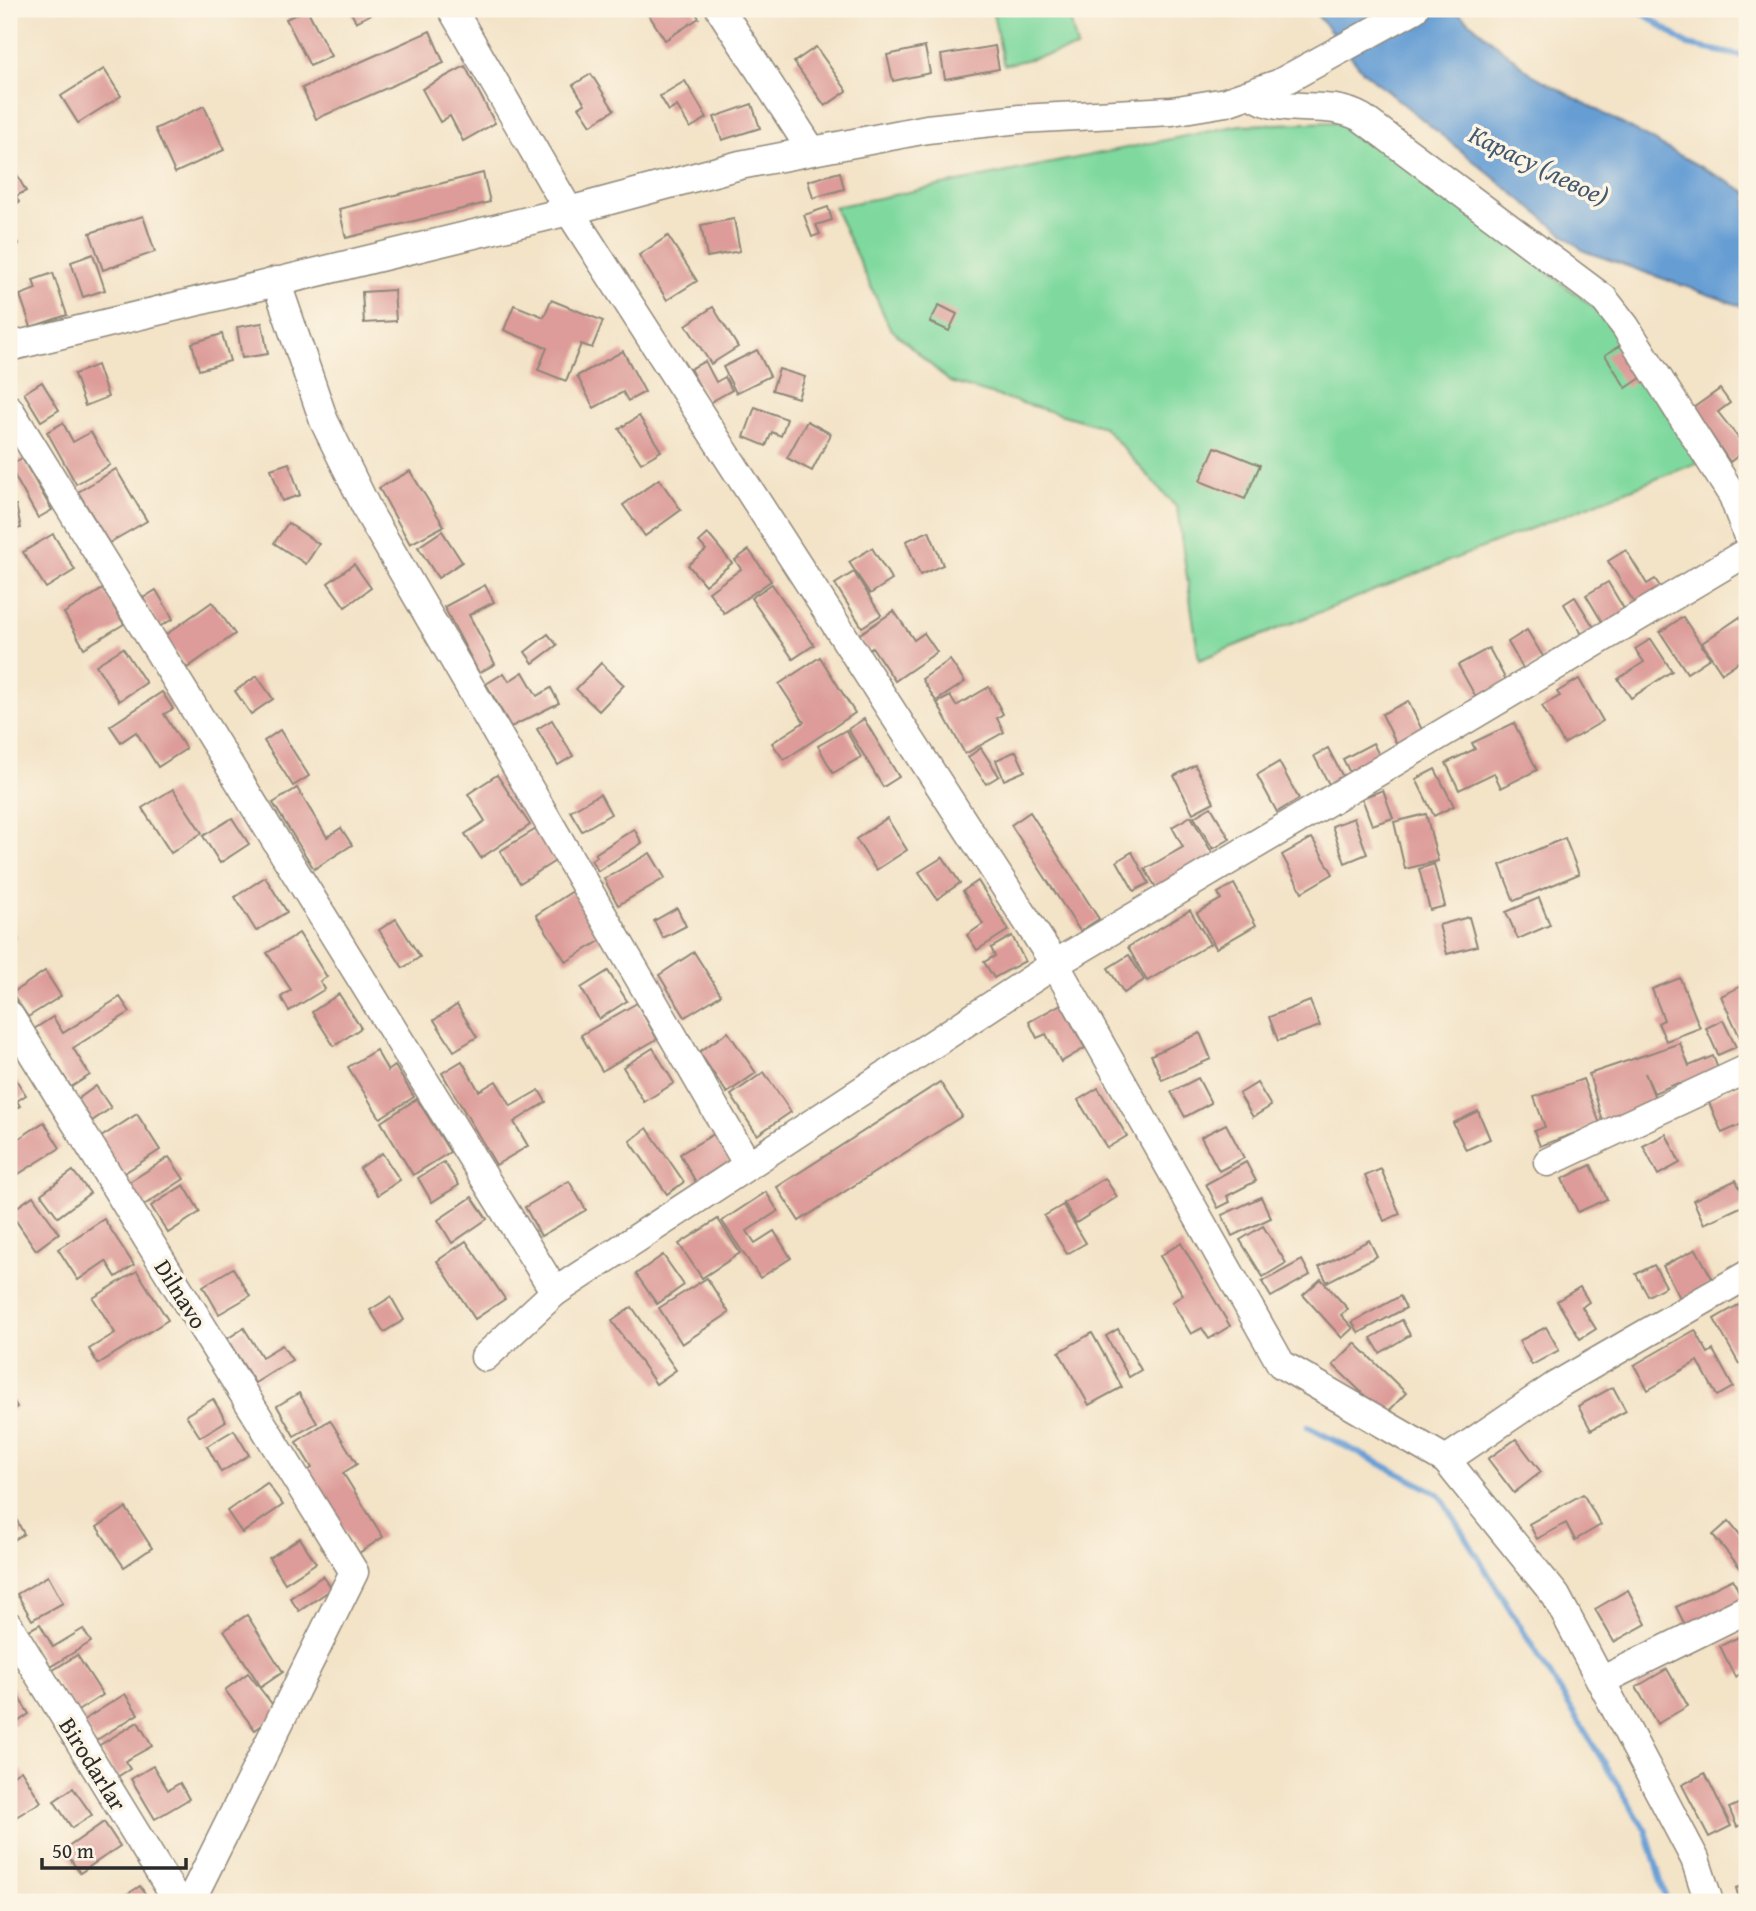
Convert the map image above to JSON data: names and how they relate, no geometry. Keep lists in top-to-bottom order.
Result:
{
  "streets": {
    "street": ["Dilnavo", "Birodarlar"]
  },
  "water": ["Карасу (левое)"],
  "scale_bar": "50 m"
}
